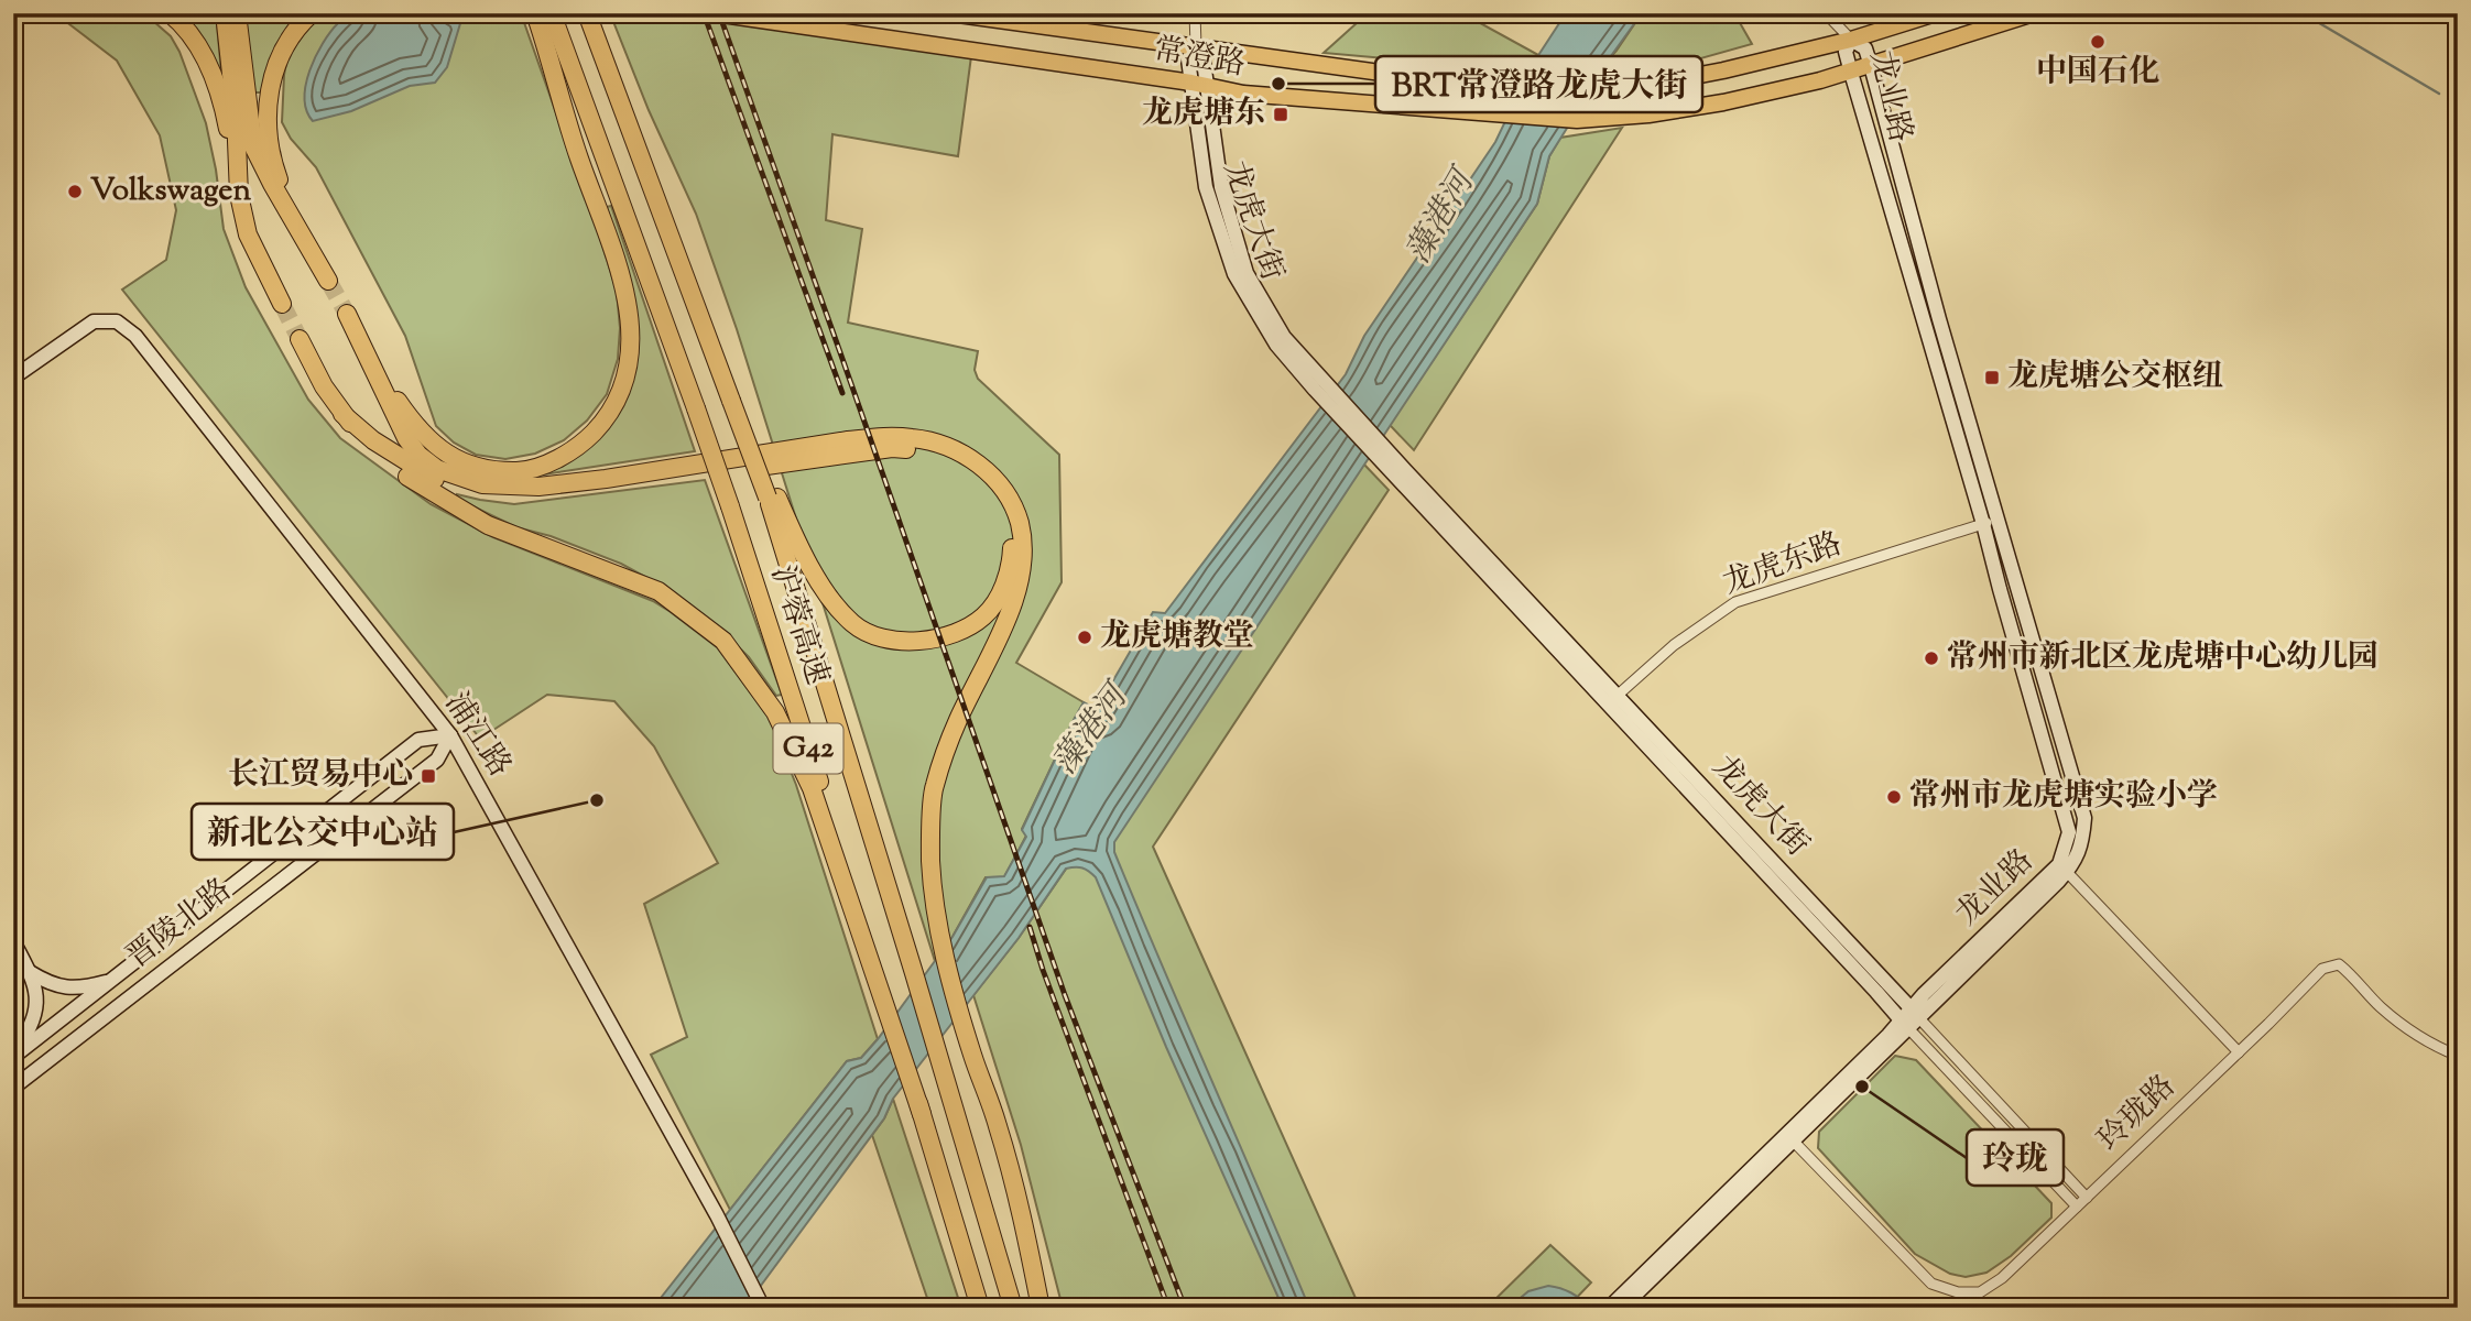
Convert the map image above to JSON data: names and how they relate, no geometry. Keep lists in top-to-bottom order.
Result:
{
  "streets": {
    "highway": ["沪蓉高速", "G42"],
    "main road": ["常澄路"],
    "street": [
      "龙业路",
      "龙虎大街",
      "龙虎东路",
      "浦江路",
      "晋陵北路",
      "玲珑路"
    ]
  },
  "crossings": [
    ["常澄路", "龙业路"],
    ["常澄路", "龙虎大街"],
    ["龙业路", "龙虎大街"],
    ["龙业路", "龙虎东路"],
    ["龙业路", "玲珑路"],
    ["龙虎大街", "龙虎东路"],
    ["龙虎大街", "玲珑路"],
    ["浦江路", "晋陵北路"]
  ],
  "water": ["藻港河"],
  "places": {
    "other": [
      "中国石化",
      "BRT常澄路龙虎大街",
      "Volkswagen",
      "龙虎塘教堂",
      "常州市新北区龙虎塘中心幼儿园",
      "常州市龙虎塘实验小学",
      "新北公交中心站",
      "玲珑"
    ],
    "transit": ["龙虎塘东", "龙虎塘公交枢纽", "长江贸易中心"]
  }
}
